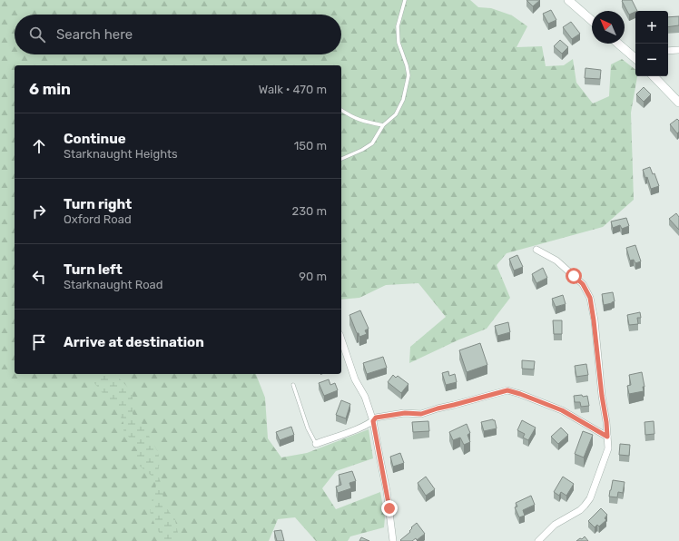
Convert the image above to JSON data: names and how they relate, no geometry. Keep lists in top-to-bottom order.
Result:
{
  "north": "top left",
  "page": {
    "map_buttons": ["+", "−"],
    "search": "Search here",
    "heading": ["6 min", "Walk · 470 m"],
    "list": [
      ["Continue", "Starknaught Heights", "150 m"],
      ["Turn right", "Oxford Road", "230 m"],
      ["Turn left", "Starknaught Road", "90 m"],
      "Arrive at destination"
    ]
  }
}
